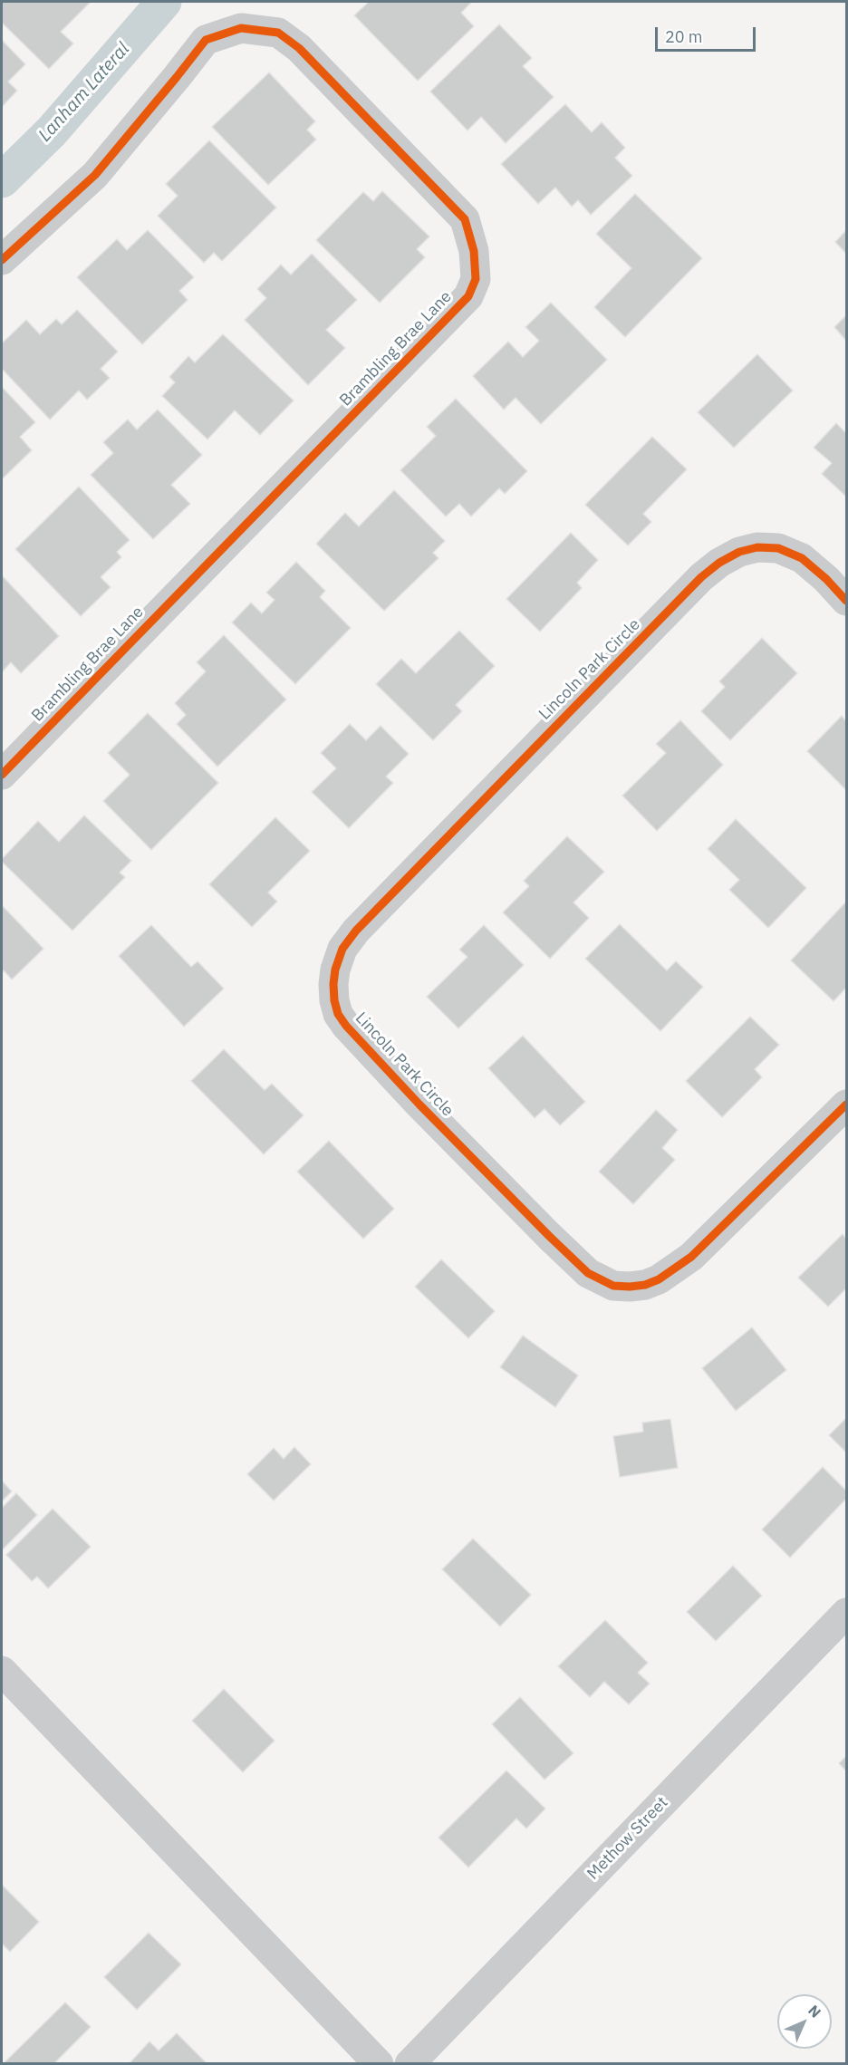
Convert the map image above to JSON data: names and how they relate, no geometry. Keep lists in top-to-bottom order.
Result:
{
  "streets": {
    "street": ["Brambling Brae Lane", "Lincoln Park Circle", "Methow Street"]
  },
  "water": ["Lanham Lateral"],
  "scale_bar": "20 m",
  "north": "top right"
}
